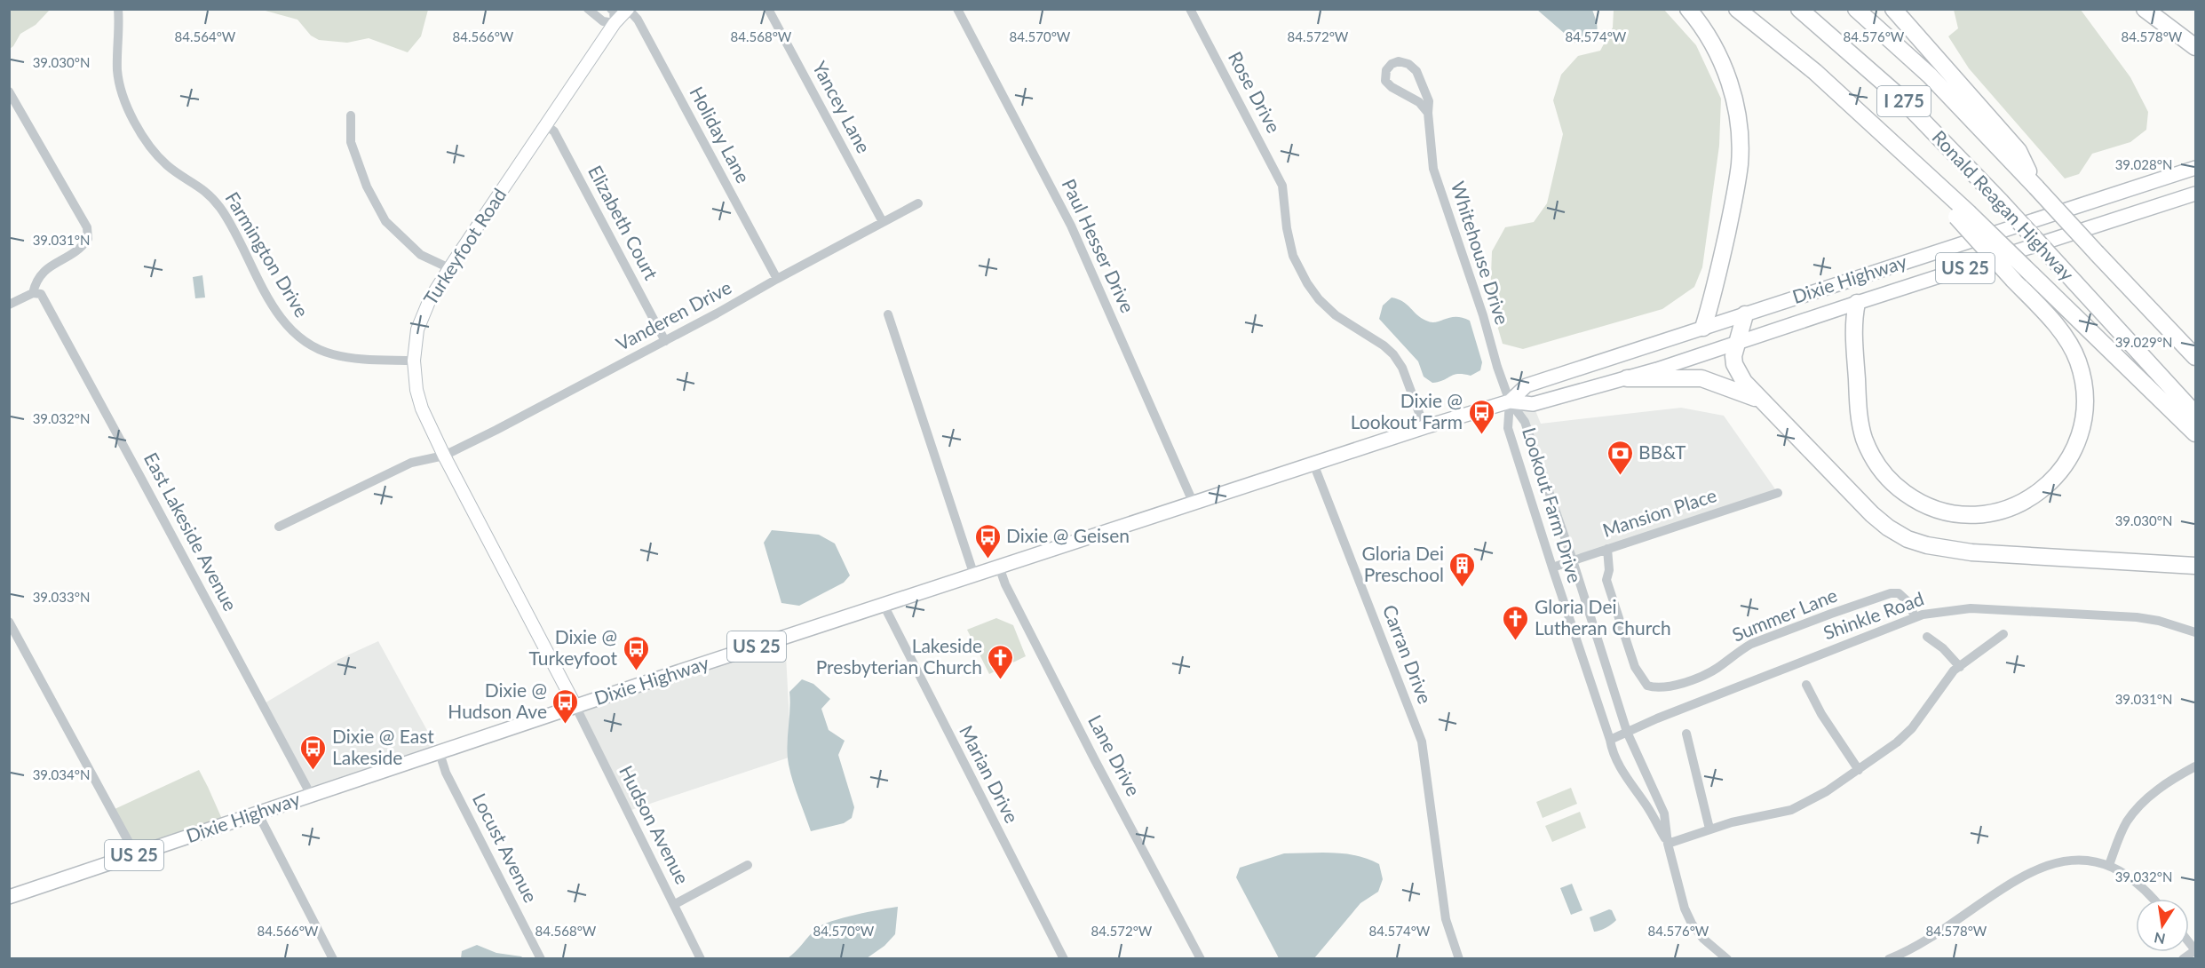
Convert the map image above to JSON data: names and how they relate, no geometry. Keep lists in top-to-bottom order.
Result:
{
  "streets": {
    "highway": ["I 275", "Ronald Reagan Highway"],
    "main road": ["Turkeyfoot Road", "US 25", "Dixie Highway"],
    "street": [
      "Rose Drive",
      "Yancey Lane",
      "Holiday Lane",
      "Elizabeth Court",
      "Paul Hesser Drive",
      "Whitehouse Drive",
      "Farmington Drive",
      "Vanderen Drive",
      "Lookout Farm Drive",
      "Mansion Place",
      "East Lakeside Avenue",
      "Summer Lane",
      "Shinkle Road",
      "Carran Drive",
      "Lane Drive",
      "Marian Drive",
      "Hudson Avenue",
      "Locust Avenue"
    ]
  },
  "crossings": [
    ["Rose Drive", "Dixie Highway"],
    ["Yancey Lane", "Vanderen Drive"],
    ["Holiday Lane", "Turkeyfoot Road"],
    ["Holiday Lane", "Vanderen Drive"],
    ["Elizabeth Court", "Turkeyfoot Road"],
    ["Elizabeth Court", "Vanderen Drive"],
    ["Paul Hesser Drive", "Dixie Highway"],
    ["Turkeyfoot Road", "Farmington Drive"],
    ["Turkeyfoot Road", "Dixie Highway"],
    ["Turkeyfoot Road", "Vanderen Drive"],
    ["Turkeyfoot Road", "Hudson Avenue"],
    ["Whitehouse Drive", "Dixie Highway"],
    ["Whitehouse Drive", "Lookout Farm Drive"],
    ["Dixie Highway", "Lookout Farm Drive"],
    ["Dixie Highway", "East Lakeside Avenue"],
    ["Dixie Highway", "Carran Drive"],
    ["Dixie Highway", "Lane Drive"],
    ["Dixie Highway", "Marian Drive"],
    ["Dixie Highway", "Hudson Avenue"],
    ["Dixie Highway", "Locust Avenue"],
    ["Lookout Farm Drive", "Mansion Place"],
    ["Lookout Farm Drive", "Shinkle Road"],
    ["Mansion Place", "Summer Lane"],
    ["Summer Lane", "Shinkle Road"]
  ],
  "places": {
    "bus stop": [
      "Dixie @ Lookout Farm",
      "Dixie @ Geisen",
      "Dixie @ Turkeyfoot",
      "Dixie @ Hudson Ave",
      "Dixie @ East Lakeside"
    ],
    "bank": ["BB&T"],
    "building": ["Gloria Dei Preschool"],
    "church": ["Gloria Dei Lutheran Church", "Lakeside Presbyterian Church"]
  },
  "north": "bottom",
  "coordinates": [
    "84.564°W",
    "84.566°W",
    "84.568°W",
    "84.570°W",
    "84.572°W",
    "84.574°W",
    "84.576°W",
    "84.578°W",
    "39.030°N",
    "39.028°N",
    "39.031°N",
    "39.029°N",
    "39.032°N",
    "39.033°N",
    "39.034°N"
  ]
}
